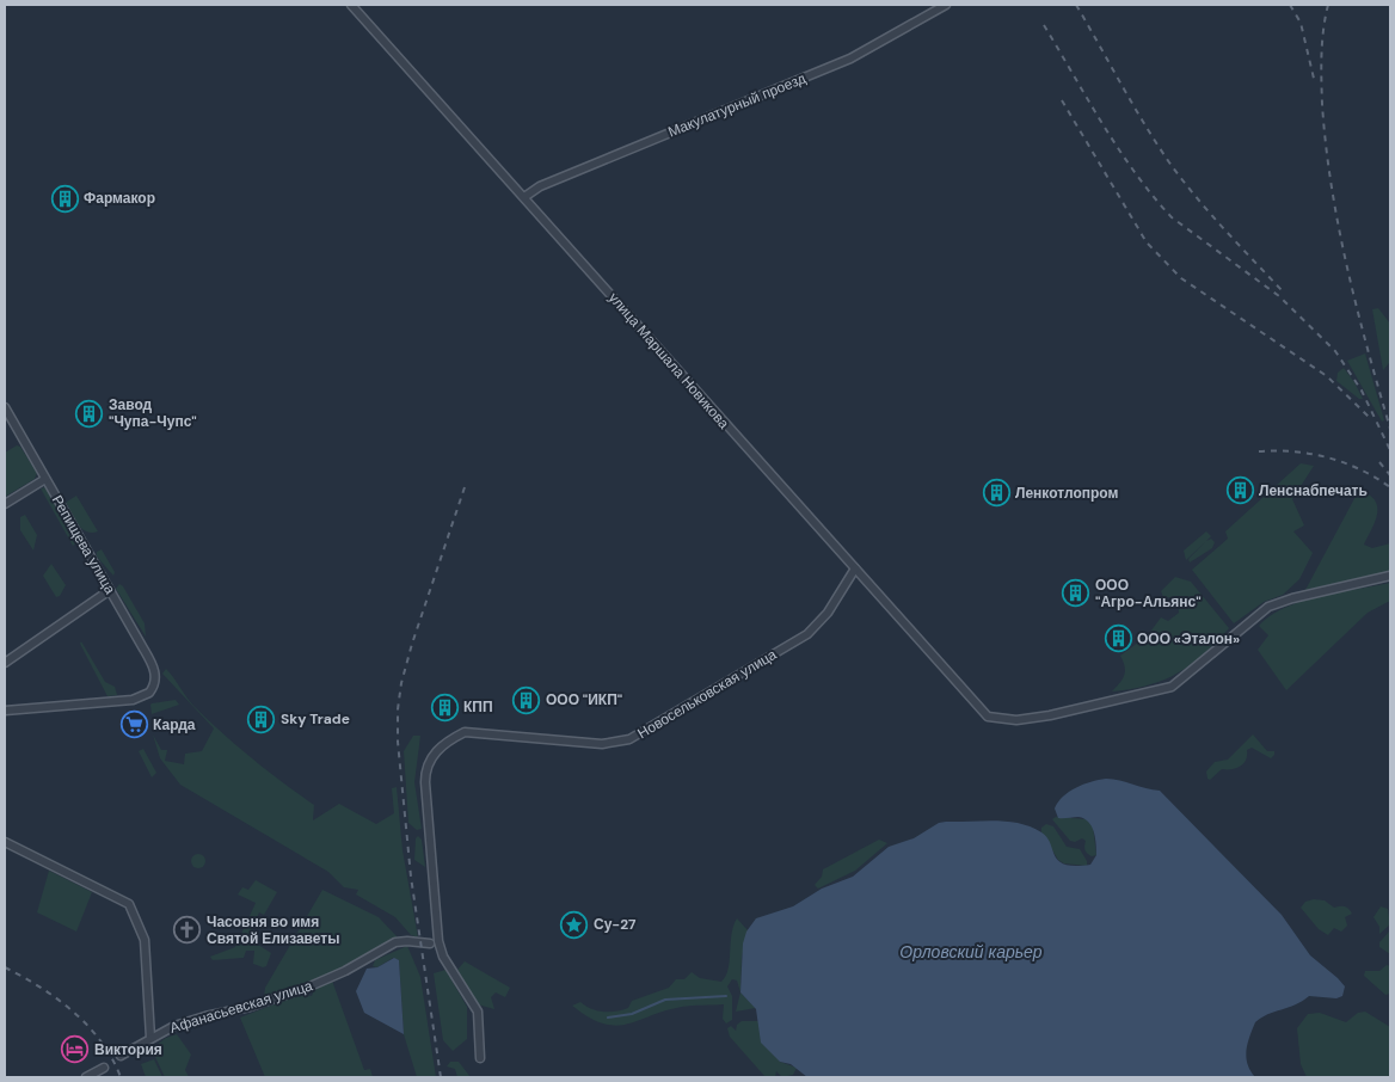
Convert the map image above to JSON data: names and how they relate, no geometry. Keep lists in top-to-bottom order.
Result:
{
  "streets": {
    "street": [
      "Макулатурный проезд",
      "улица Маршала Новикова",
      "Репищева улица",
      "Новосельковская улица",
      "Афанасьевская улица"
    ]
  },
  "crossings": [
    ["Макулатурный проезд", "улица Маршала Новикова"],
    ["улица Маршала Новикова", "Новосельковская улица"]
  ],
  "water": ["Орловский карьер"],
  "places": {
    "building": [
      "Фармакор",
      "Завод \"Чупа-Чупс\"",
      "Ленснабпечать",
      "Ленкотлопром",
      "ООО \"Агро-Альянс\"",
      "ООО «Эталон»",
      "ООО \"ИКП\"",
      "КПП",
      "Sky Trade"
    ],
    "supermarket": ["Карда"],
    "place": ["Су-27"],
    "church": ["Часовня во имя Святой Елизаветы"],
    "hotel": ["Виктория"]
  }
}
